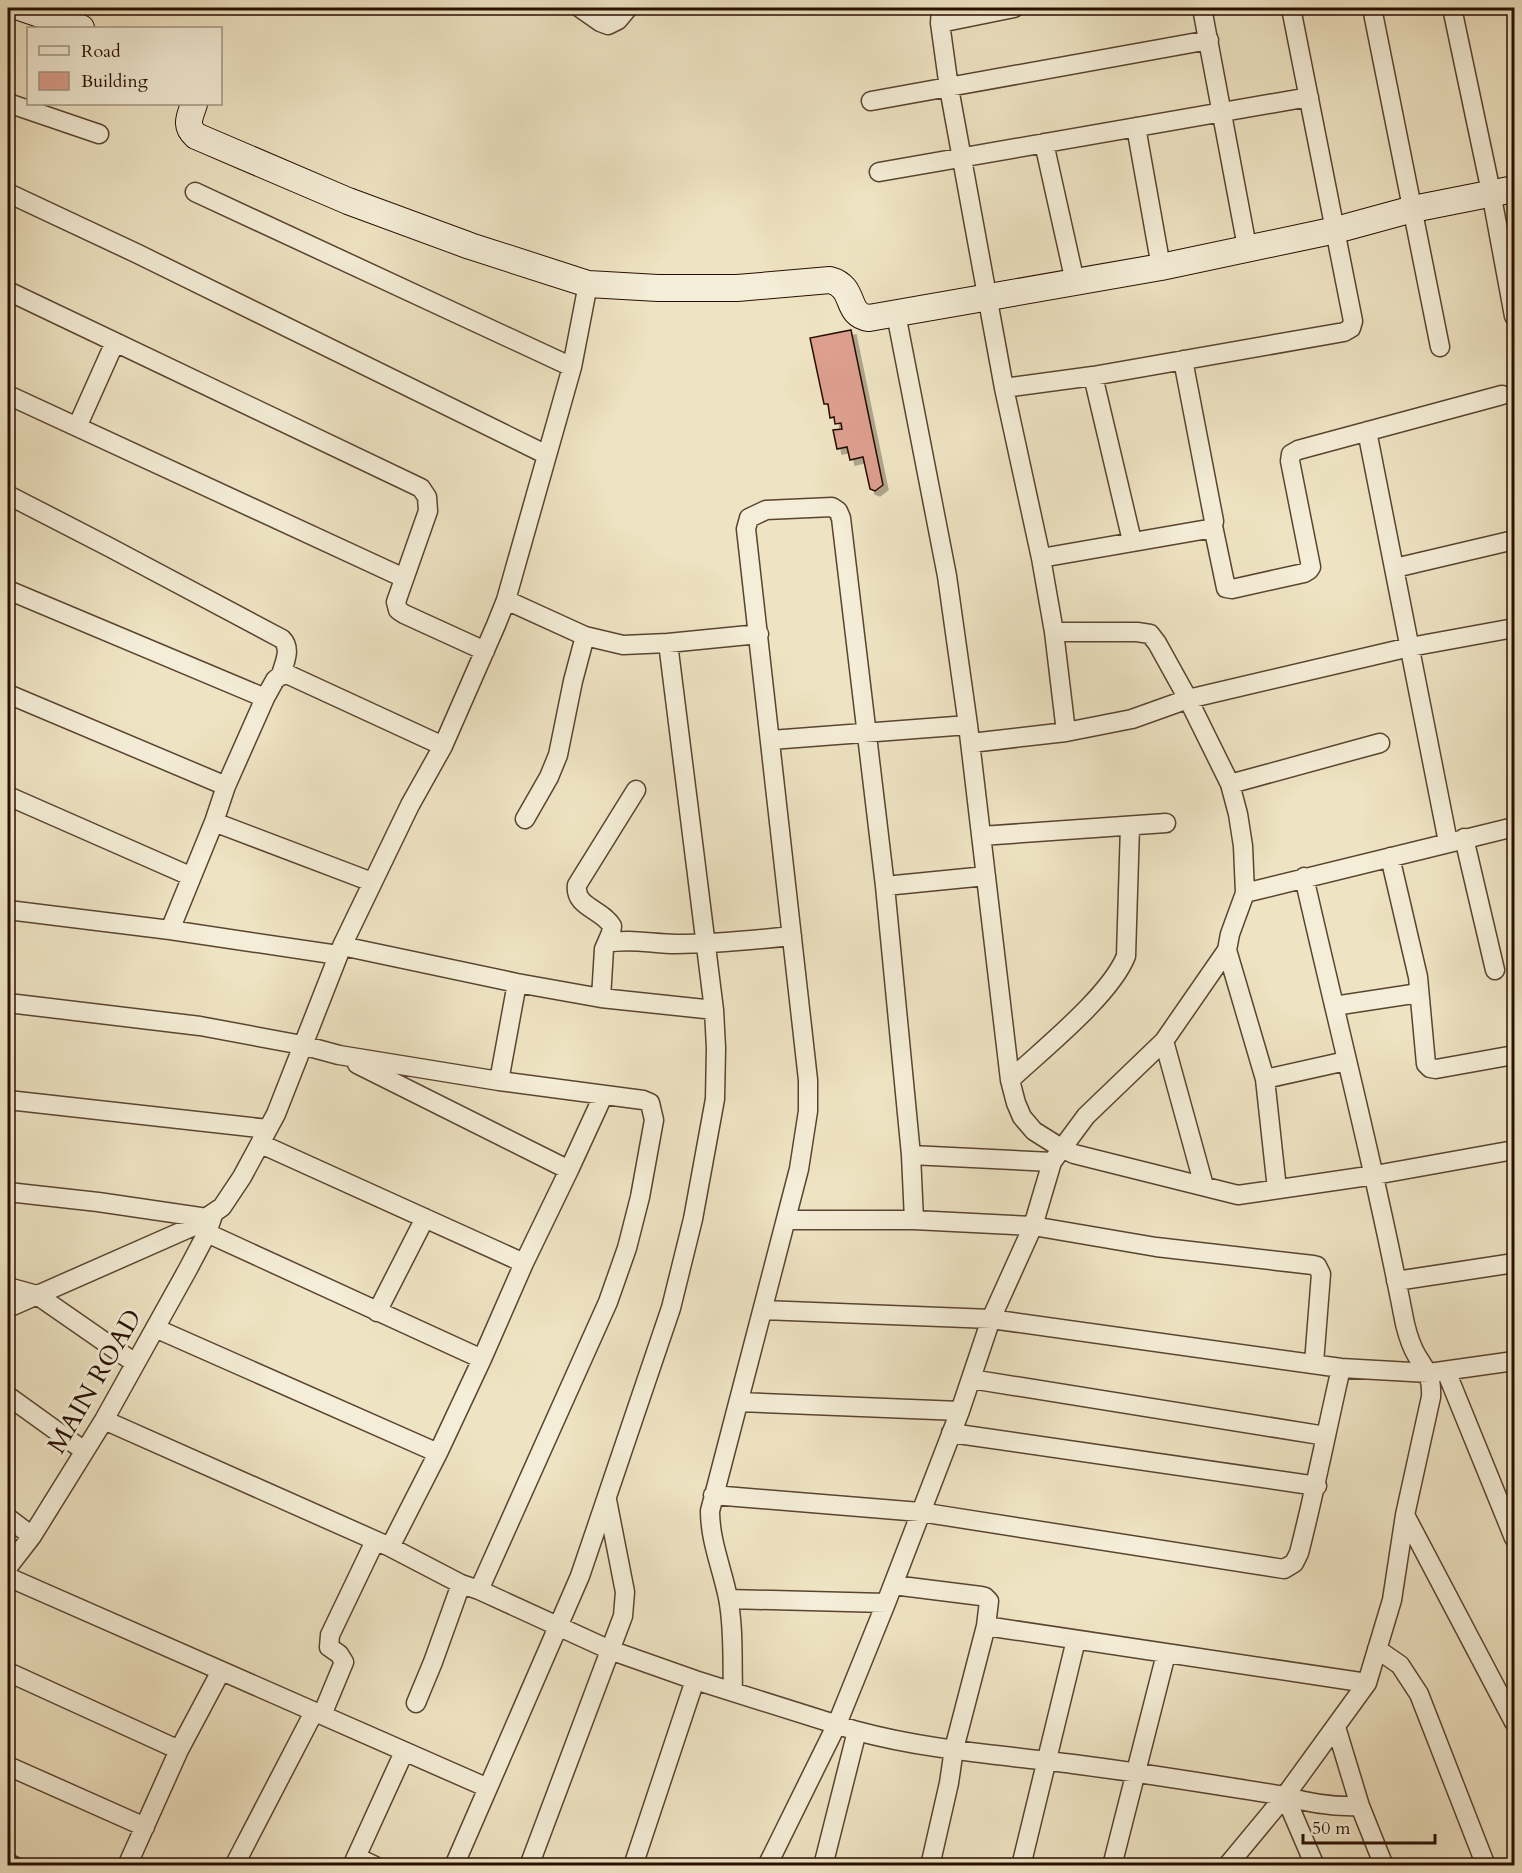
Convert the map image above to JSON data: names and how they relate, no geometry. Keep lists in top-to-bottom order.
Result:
{
  "streets": {
    "street": ["MAIN ROAD"]
  },
  "legend": ["Road", "Building"],
  "scale_bar": "50 m"
}
